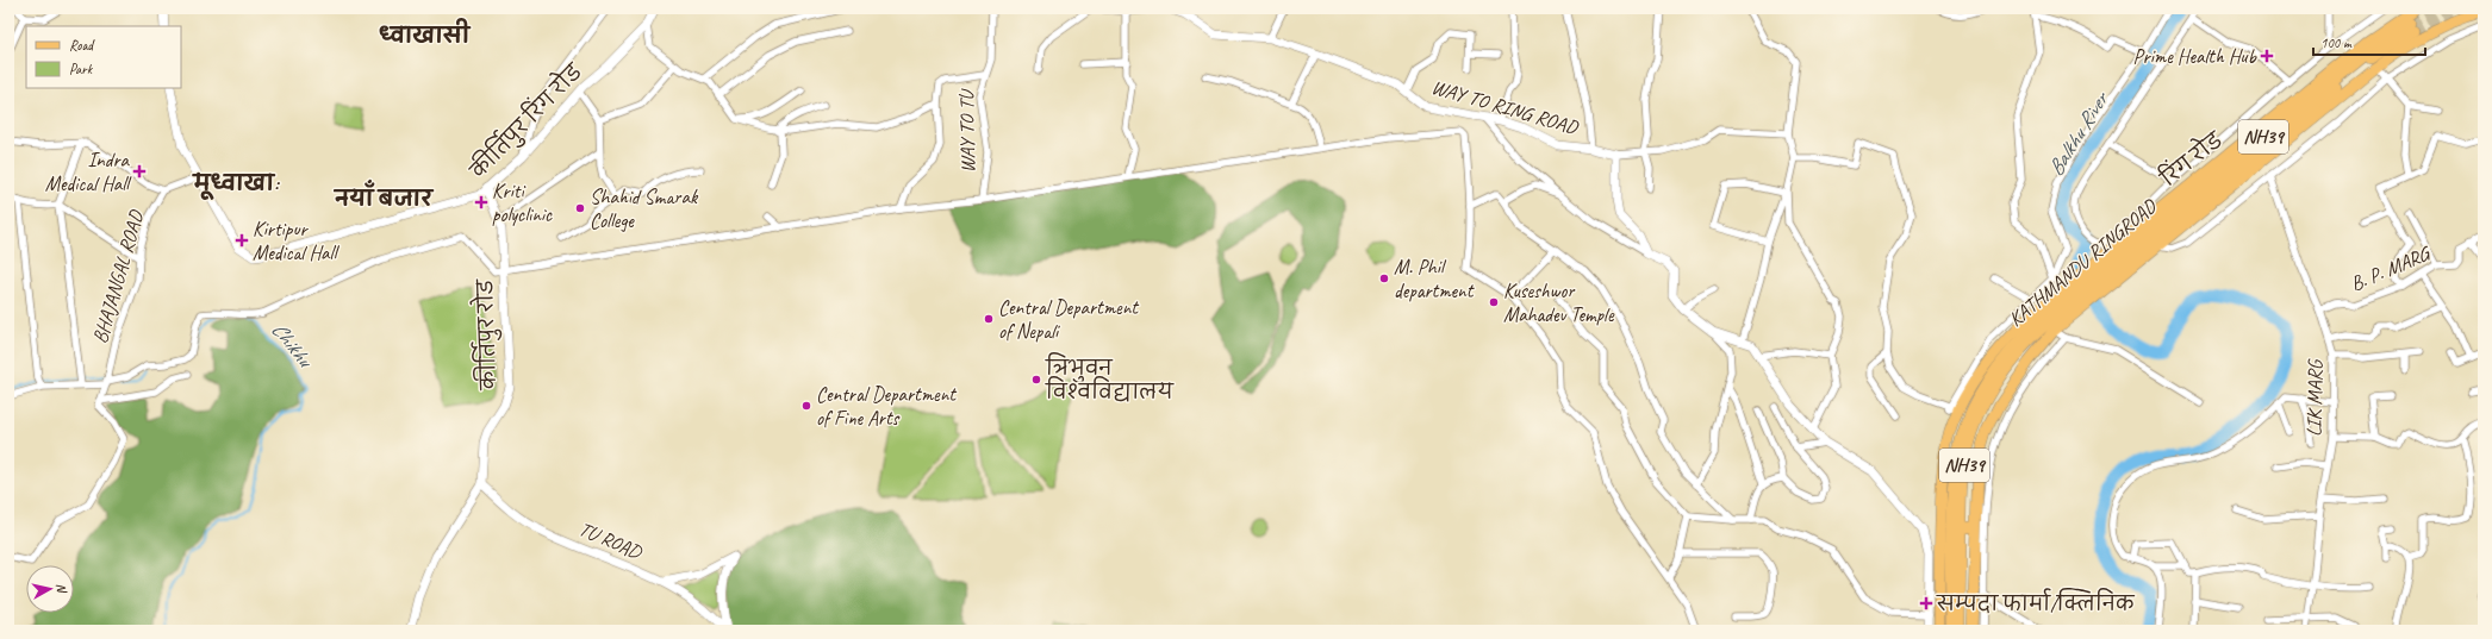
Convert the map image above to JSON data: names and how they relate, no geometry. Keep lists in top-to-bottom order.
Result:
{
  "streets": {
    "main road": ["NH39", "रिंग रोड", "KATHMANDU RINGROAD"],
    "street": [
      "WAY TO RING ROAD",
      "कीर्तिपुर रिंग रोड",
      "WAY TO TU",
      "B. P. MARG",
      "BHAJANGAL ROAD",
      "कीर्तिपुर रोड",
      "LIK MARG",
      "TU ROAD"
    ]
  },
  "crossings": [
    ["कीर्तिपुर रिंग रोड", "कीर्तिपुर रोड"],
    ["रिंग रोड", "KATHMANDU RINGROAD"],
    ["B. P. MARG", "LIK MARG"],
    ["कीर्तिपुर रोड", "TU ROAD"]
  ],
  "districts": ["ध्वाखासी", "मूध्वाखा:", "नयाँ बजार"],
  "water": ["Balkhu River", "Chikhu"],
  "places": {
    "health": [
      "Prime Health Hub",
      "Indra Medical Hall",
      "Kriti polyclinic",
      "Kirtipur Medical Hall",
      "सम्पदा फार्मा/क्लिनिक"
    ],
    "other": [
      "Shahid Smarak College",
      "M. Phil department",
      "Kuseshwor Mahadev Temple",
      "Central Department of Nepali",
      "त्रिभुवन विश्वविद्यालय",
      "Central Department of Fine Arts"
    ]
  },
  "legend": ["Road", "Park"],
  "scale_bar": "100 m",
  "north": "right"
}
